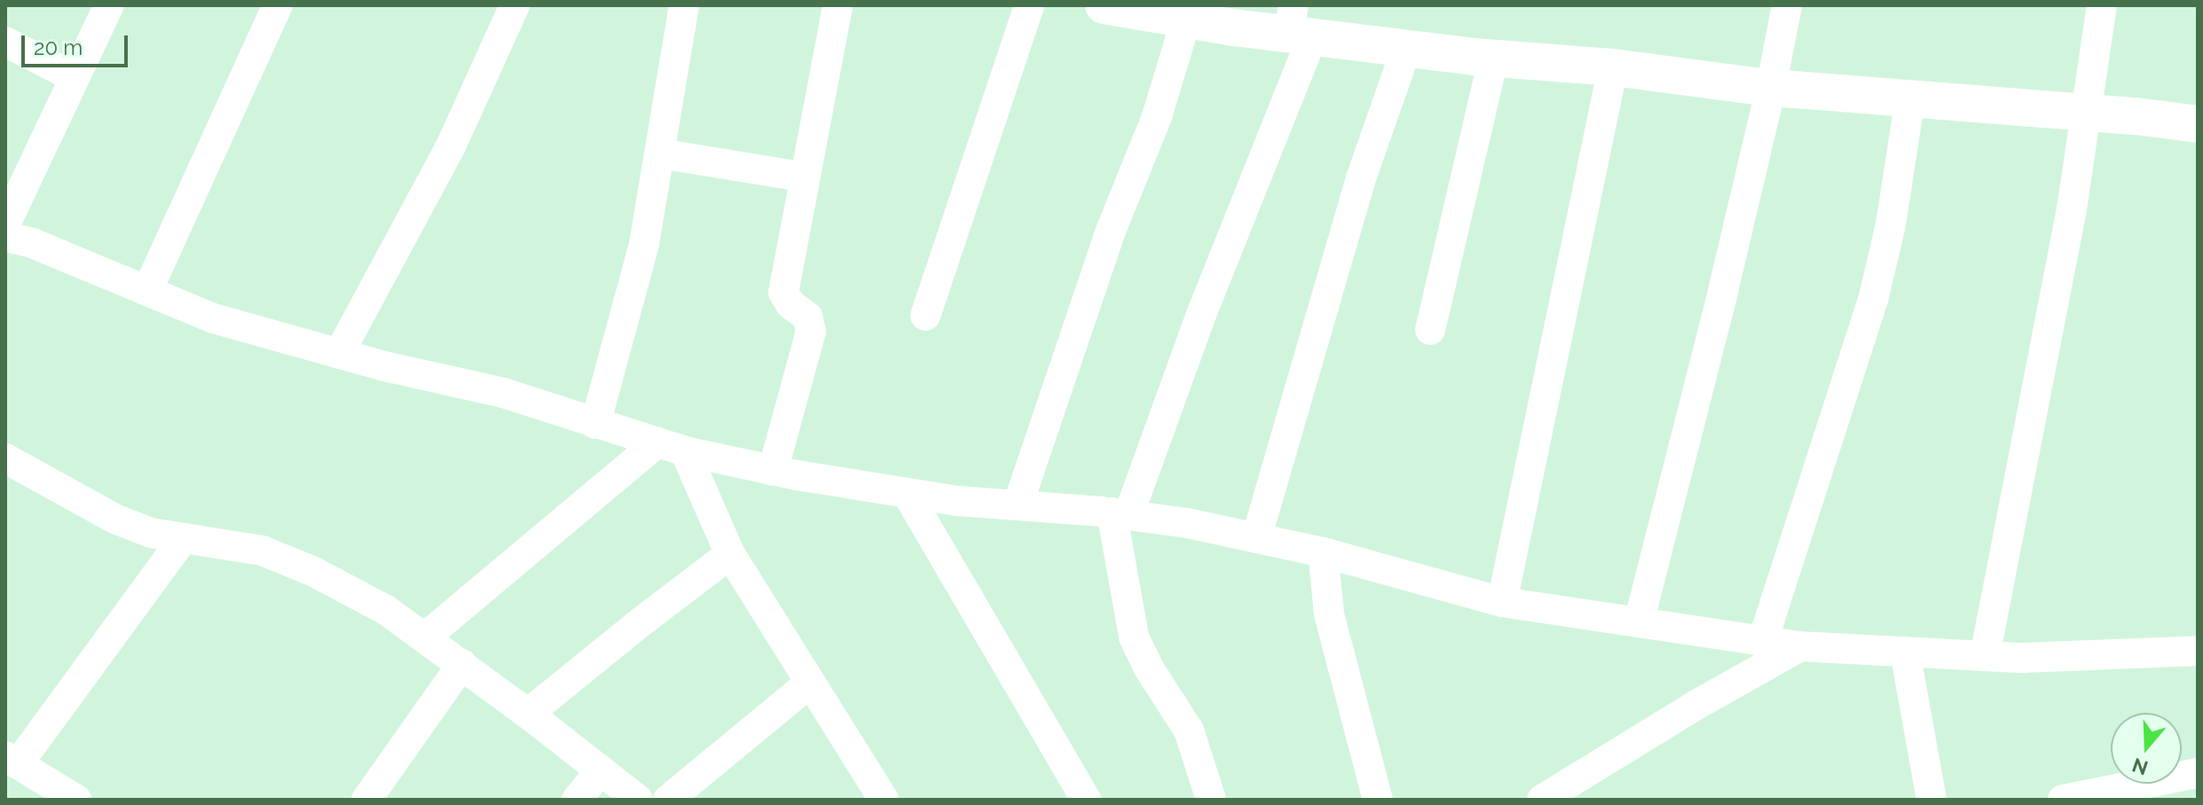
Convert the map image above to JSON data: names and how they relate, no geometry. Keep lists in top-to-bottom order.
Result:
{
  "scale_bar": "20 m",
  "north": "bottom"
}
